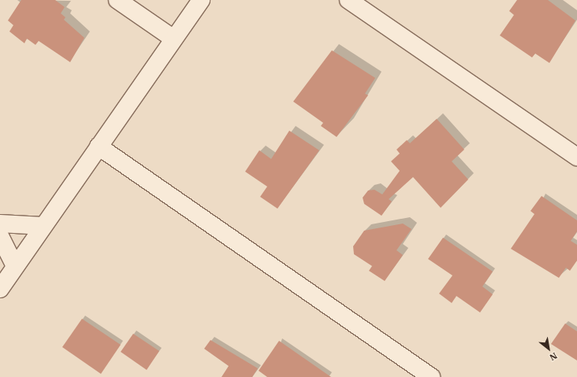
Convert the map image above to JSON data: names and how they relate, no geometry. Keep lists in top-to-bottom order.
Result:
{
  "north": "bottom right"
}
